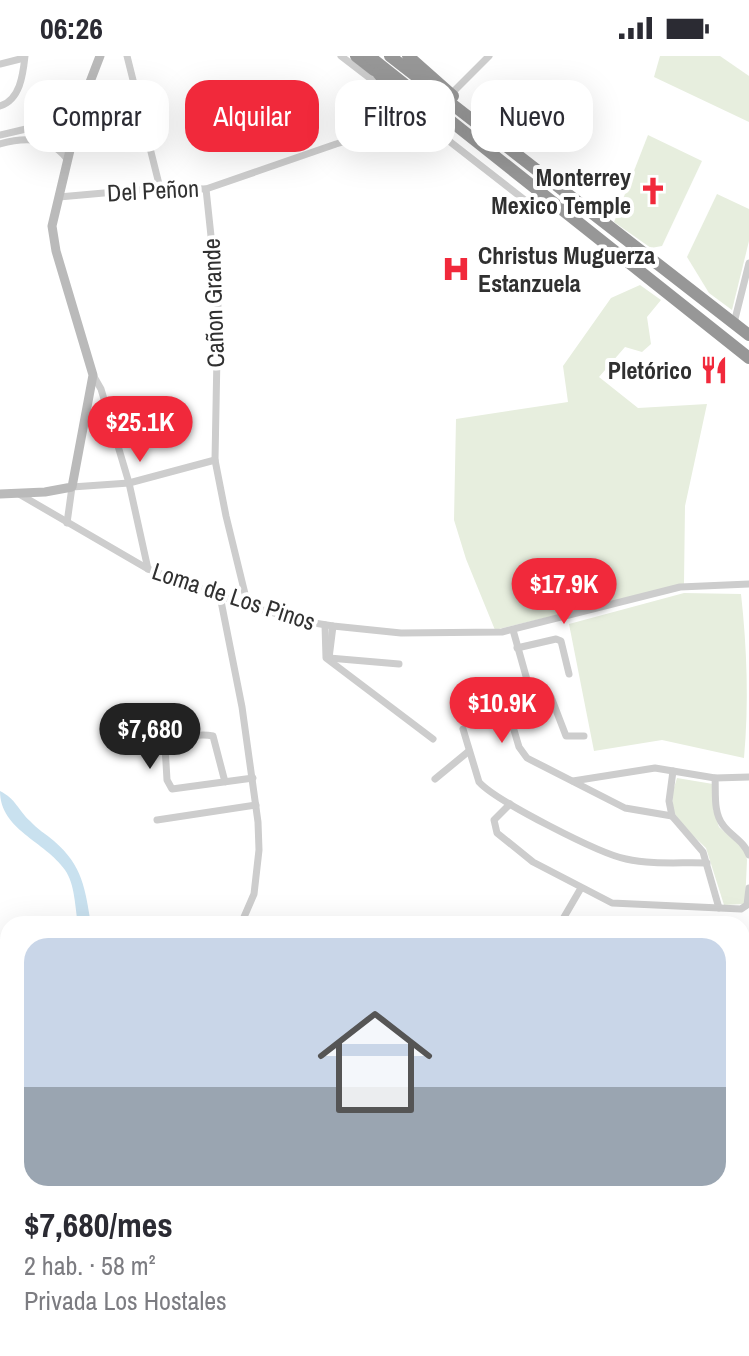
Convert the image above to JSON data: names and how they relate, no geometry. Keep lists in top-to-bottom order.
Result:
{
  "streets": {
    "street": ["Del Peñon", "Cañon Grande", "Loma de Los Pinos"]
  },
  "crossings": [
    ["Del Peñon", "Cañon Grande"],
    ["Cañon Grande", "Loma de Los Pinos"]
  ],
  "places": {
    "church": ["Monterrey Mexico Temple"],
    "hospital": ["Christus Muguerza Estanzuela"],
    "restaurant": ["Pletórico"]
  },
  "page": {
    "status": "06:26",
    "chip": [
      "Comprar",
      "Alquilar",
      "Filtros",
      "Nuevo"
    ],
    "price": [
      "$25.1K",
      "$17.9K",
      "$10.9K",
      "$7,680"
    ],
    "list": [
      {
        "name": "$7,680/mes",
        "note": "2 hab. · 58 m² · Privada Los Hostales"
      }
    ]
  }
}
